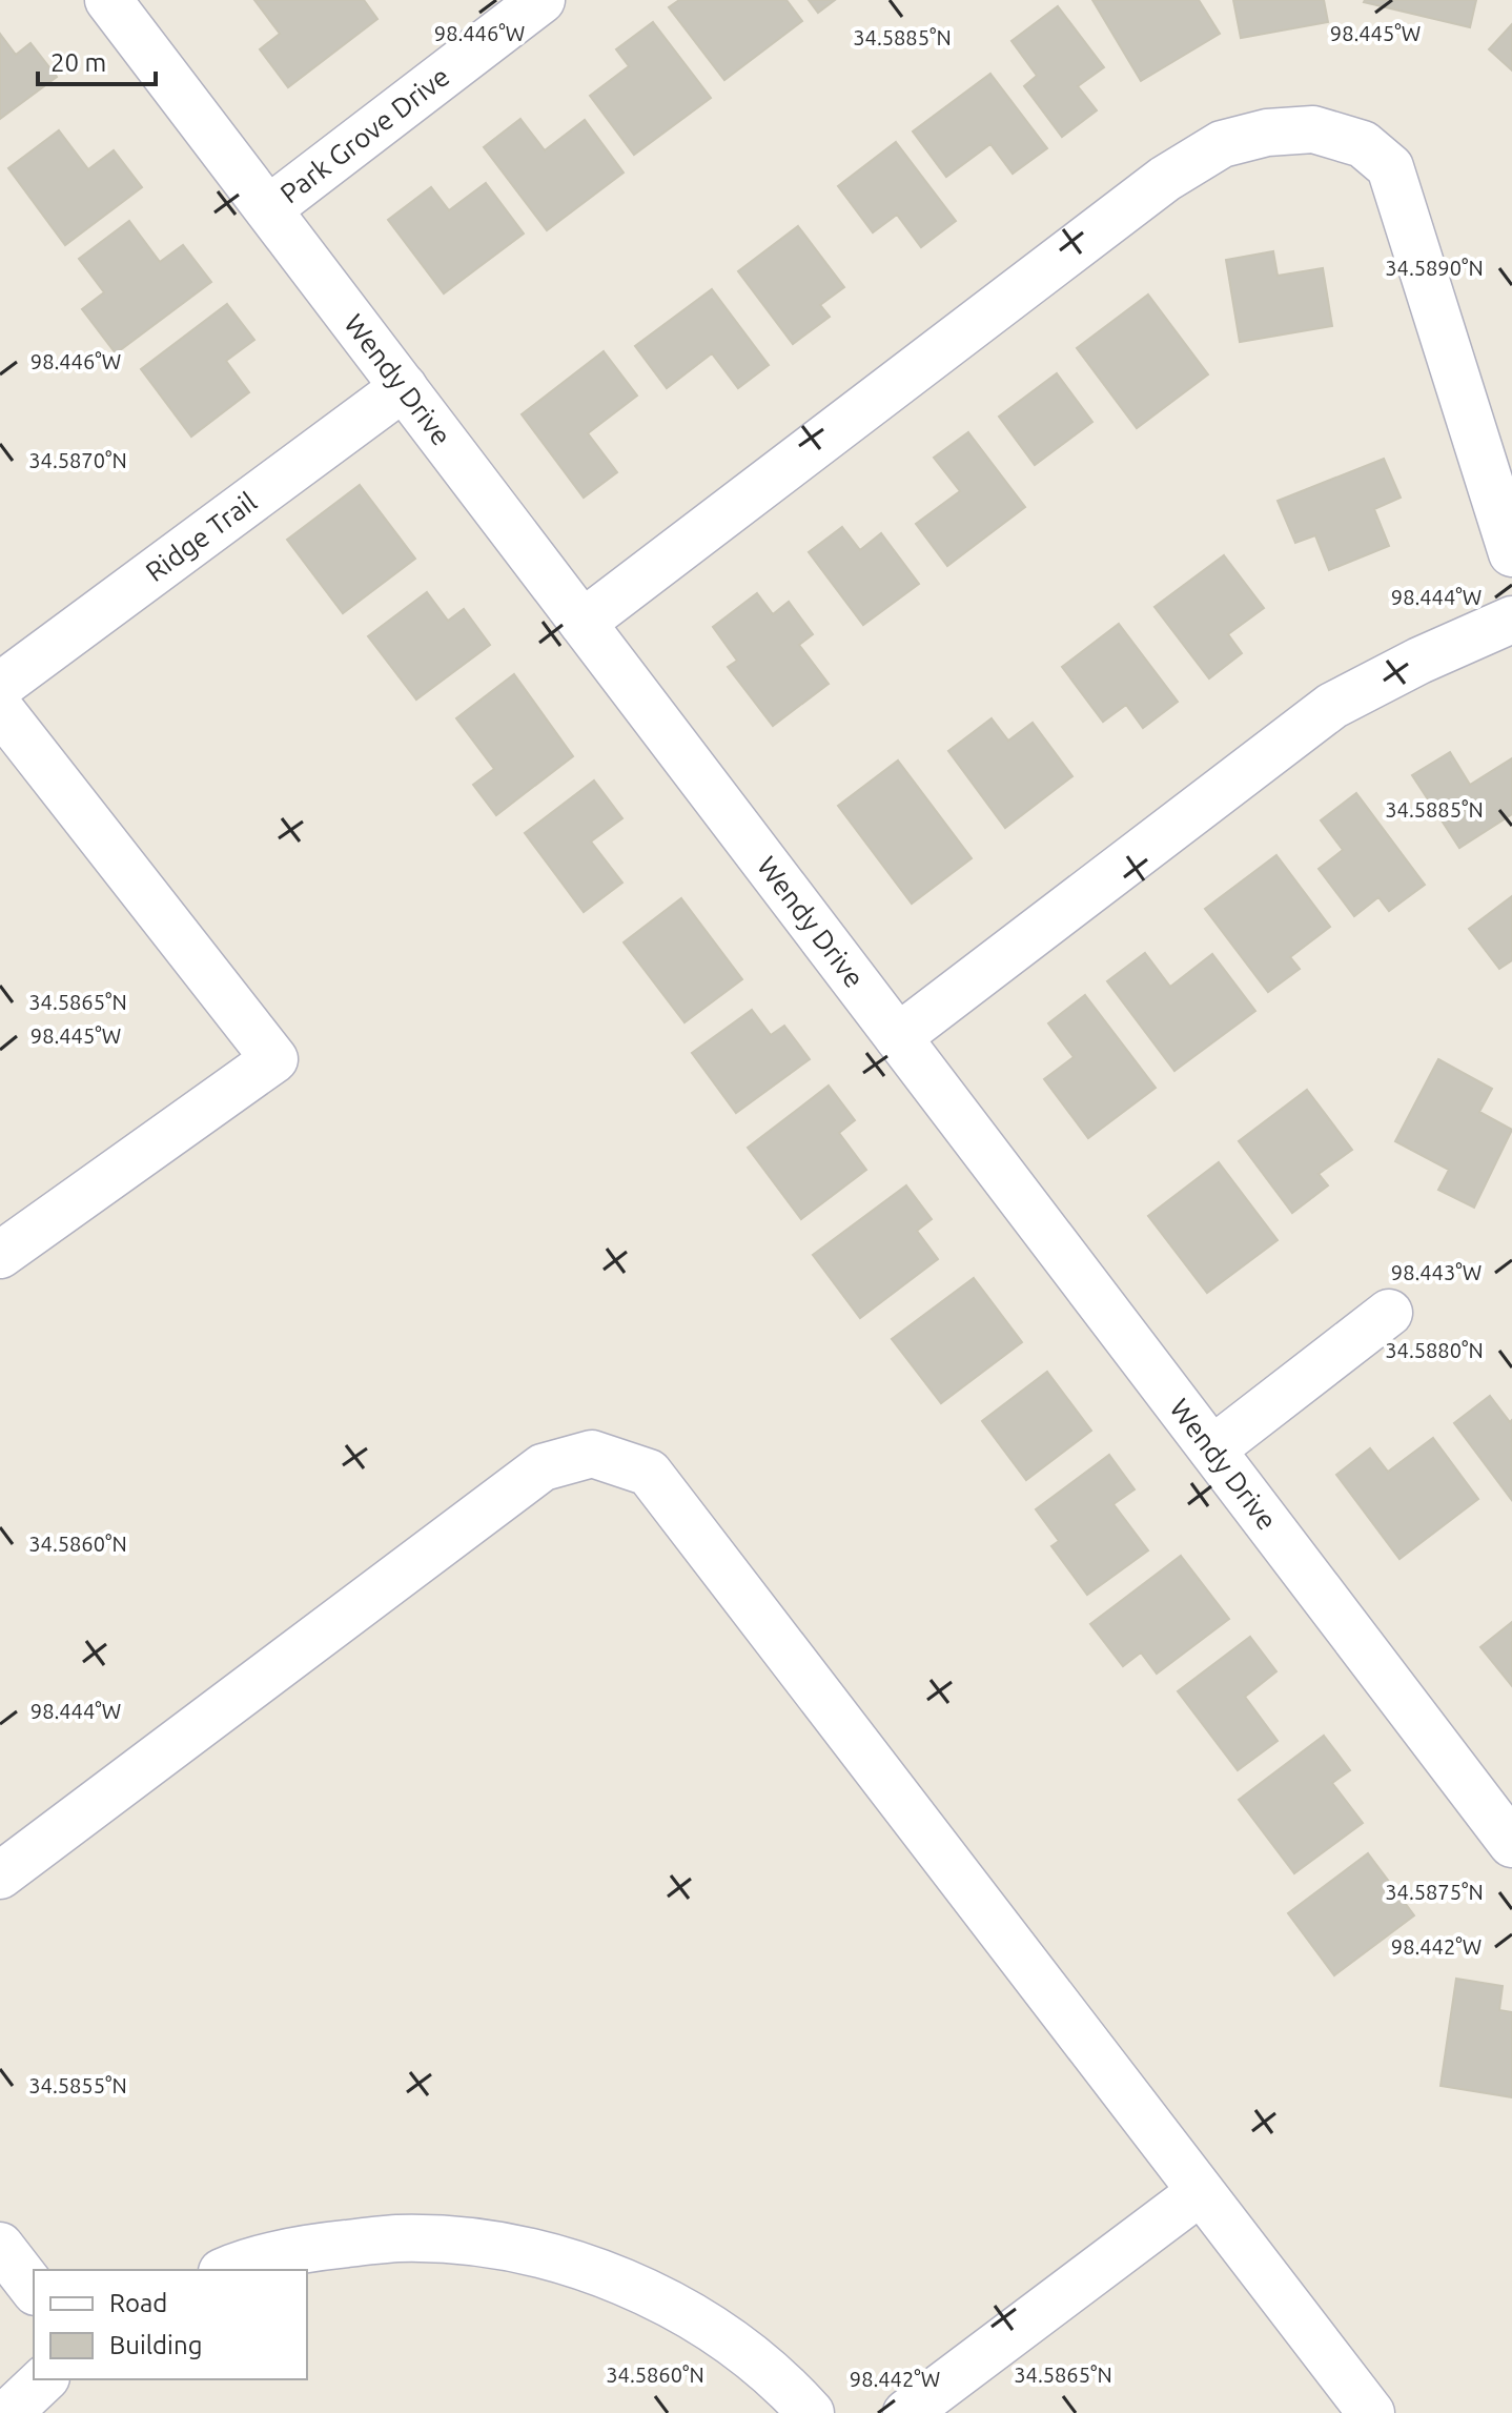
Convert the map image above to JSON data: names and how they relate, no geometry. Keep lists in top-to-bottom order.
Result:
{
  "streets": {
    "street": ["Park Grove Drive", "Wendy Drive", "Ridge Trail"]
  },
  "crossings": [
    ["Park Grove Drive", "Wendy Drive"],
    ["Wendy Drive", "Ridge Trail"]
  ],
  "legend": ["Road", "Building"],
  "scale_bar": "20 m",
  "coordinates": [
    "98.446°W",
    "98.445°W",
    "34.5885°N",
    "34.5890°N",
    "34.5870°N",
    "98.444°W",
    "34.5865°N",
    "98.443°W",
    "34.5880°N",
    "34.5860°N",
    "34.5875°N",
    "98.442°W",
    "34.5855°N"
  ]
}
